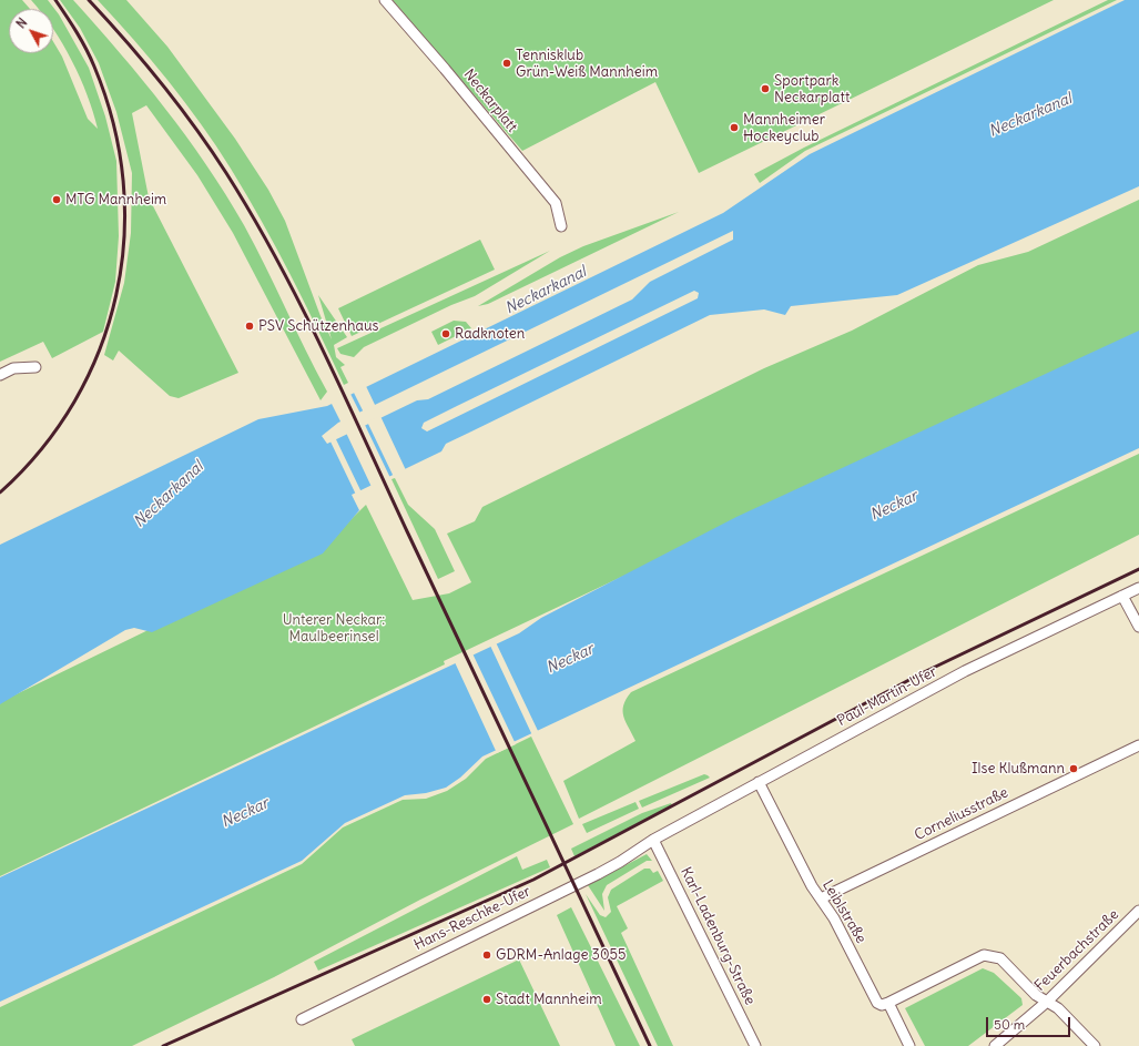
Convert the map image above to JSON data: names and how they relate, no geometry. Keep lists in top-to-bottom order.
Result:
{
  "streets": {
    "street": [
      "Neckarplatt",
      "Paul-Martin-Ufer",
      "Corneliusstraße",
      "Leiblstraße",
      "Hans-Reschke-Ufer",
      "Karl-Ladenburg-Straße",
      "Feuerbachstraße"
    ]
  },
  "crossings": [
    ["Paul-Martin-Ufer", "Leiblstraße"],
    ["Paul-Martin-Ufer", "Hans-Reschke-Ufer"],
    ["Paul-Martin-Ufer", "Karl-Ladenburg-Straße"],
    ["Corneliusstraße", "Leiblstraße"],
    ["Hans-Reschke-Ufer", "Karl-Ladenburg-Straße"]
  ],
  "water": ["Neckarkanal", "Neckar"],
  "parks": ["Unterer Neckar: Maulbeerinsel"],
  "places": [
    "Tennisklub Grün-Weiß Mannheim",
    "Sportpark Neckarplatt",
    "Mannheimer Hockeyclub",
    "MTG Mannheim",
    "PSV Schützenhaus",
    "Radknoten",
    "Ilse Klußmann",
    "GDRM-Anlage 3055",
    "Stadt Mannheim"
  ],
  "scale_bar": "50 m",
  "north": "top left"
}
